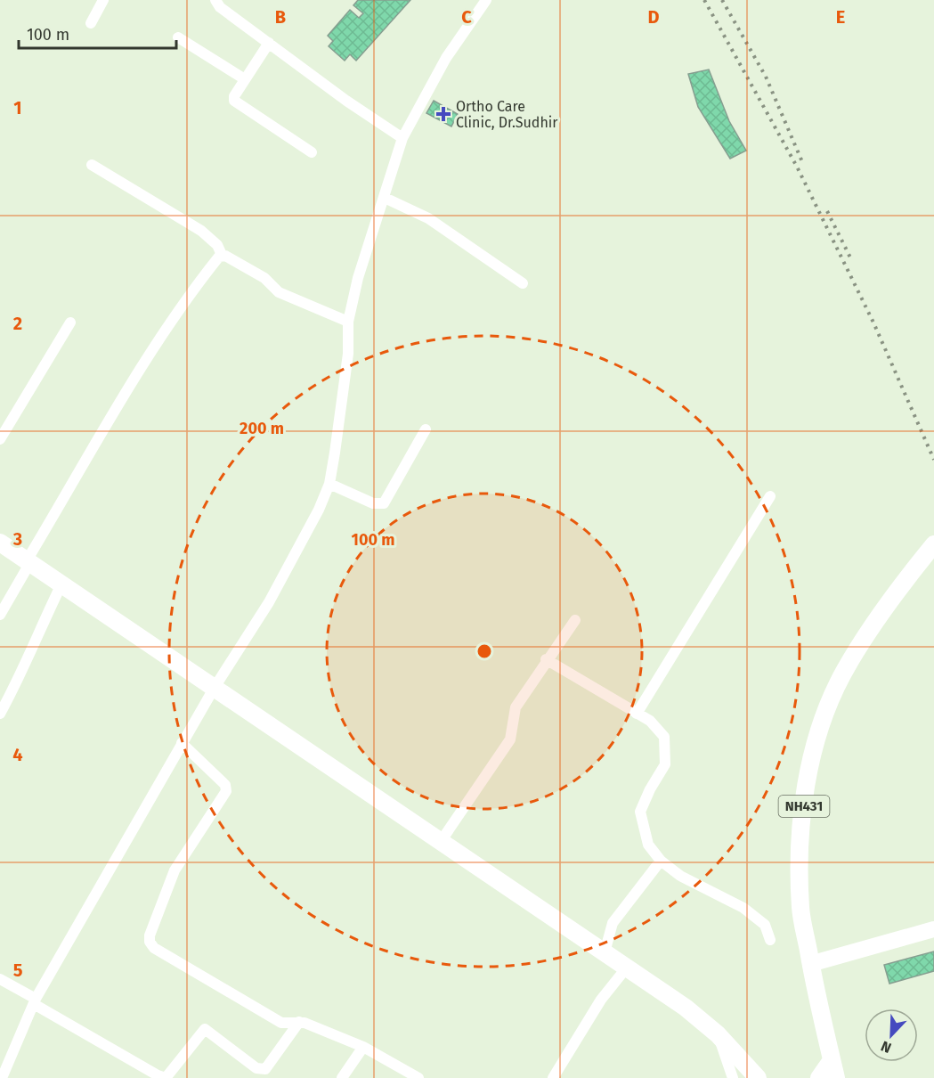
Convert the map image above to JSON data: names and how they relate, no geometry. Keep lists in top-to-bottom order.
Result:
{
  "streets": {
    "main road": ["NH431"]
  },
  "places": {
    "health": ["Ortho Care Clinic, Dr.Sudhir"]
  },
  "scale_bar": "100 m",
  "north": "bottom left",
  "grid": {
    "columns": [
      "B",
      "C",
      "D",
      "E"
    ],
    "rows": [
      "1",
      "2",
      "3",
      "4",
      "5"
    ]
  },
  "rings": ["200 m", "100 m"]
}
